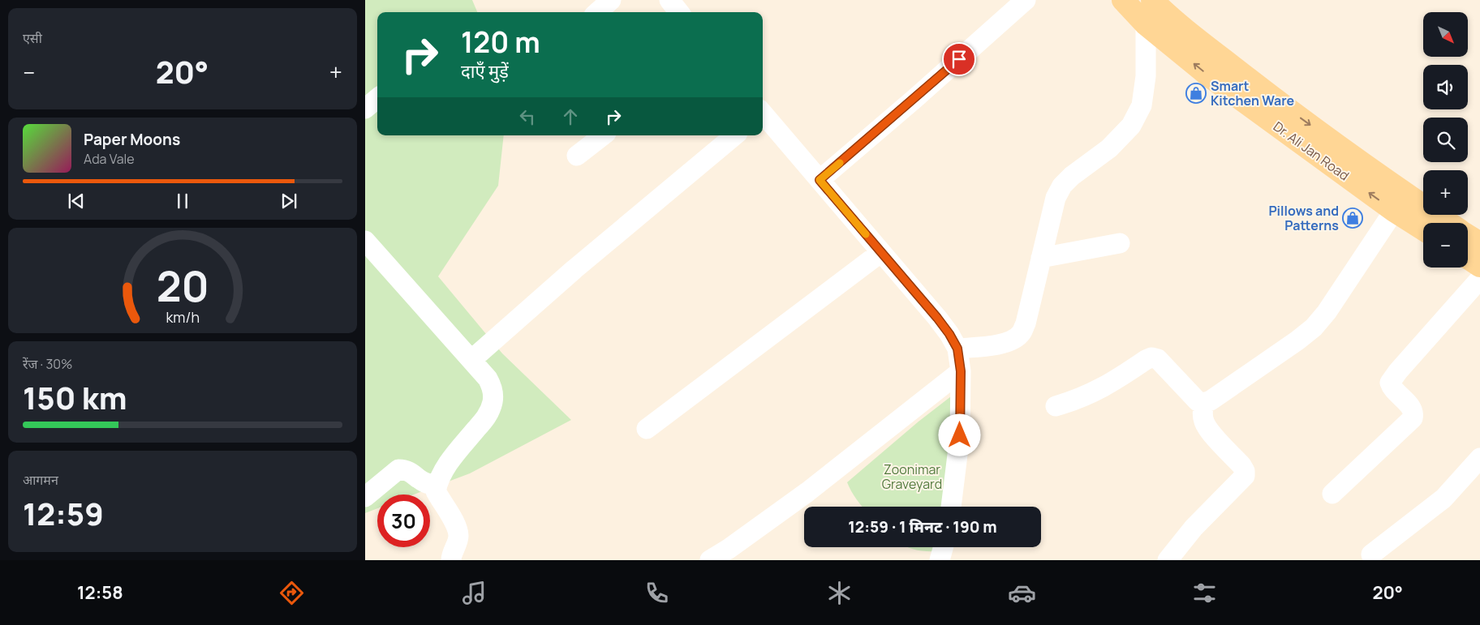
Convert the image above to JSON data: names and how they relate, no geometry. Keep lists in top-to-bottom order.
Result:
{
  "streets": {
    "main road": ["Dr. Ali Jan Road"]
  },
  "parks": ["Zoonimar Graveyard"],
  "places": {
    "shop": ["Smart Kitchen Ware", "Pillows and Patterns"]
  },
  "north": "bottom right",
  "page": {
    "tile": [
      "एसी",
      ["रेंज · 30%", "150 km"],
      ["आगमन", "12:59"]
    ],
    "map_buttons": ["+", "−"],
    "turn": ["120 m", "दाएँ मुड़ें"],
    "heat": ["−", "20°", "+"],
    "song": ["Paper Moons", "Ada Vale"],
    "limit": "30",
    "trip": "12:59 · 1 मिनट · 190 m",
    "tabs": ["12:58", "20°"],
    "gauge": ["20", "km/h"]
  }
}
